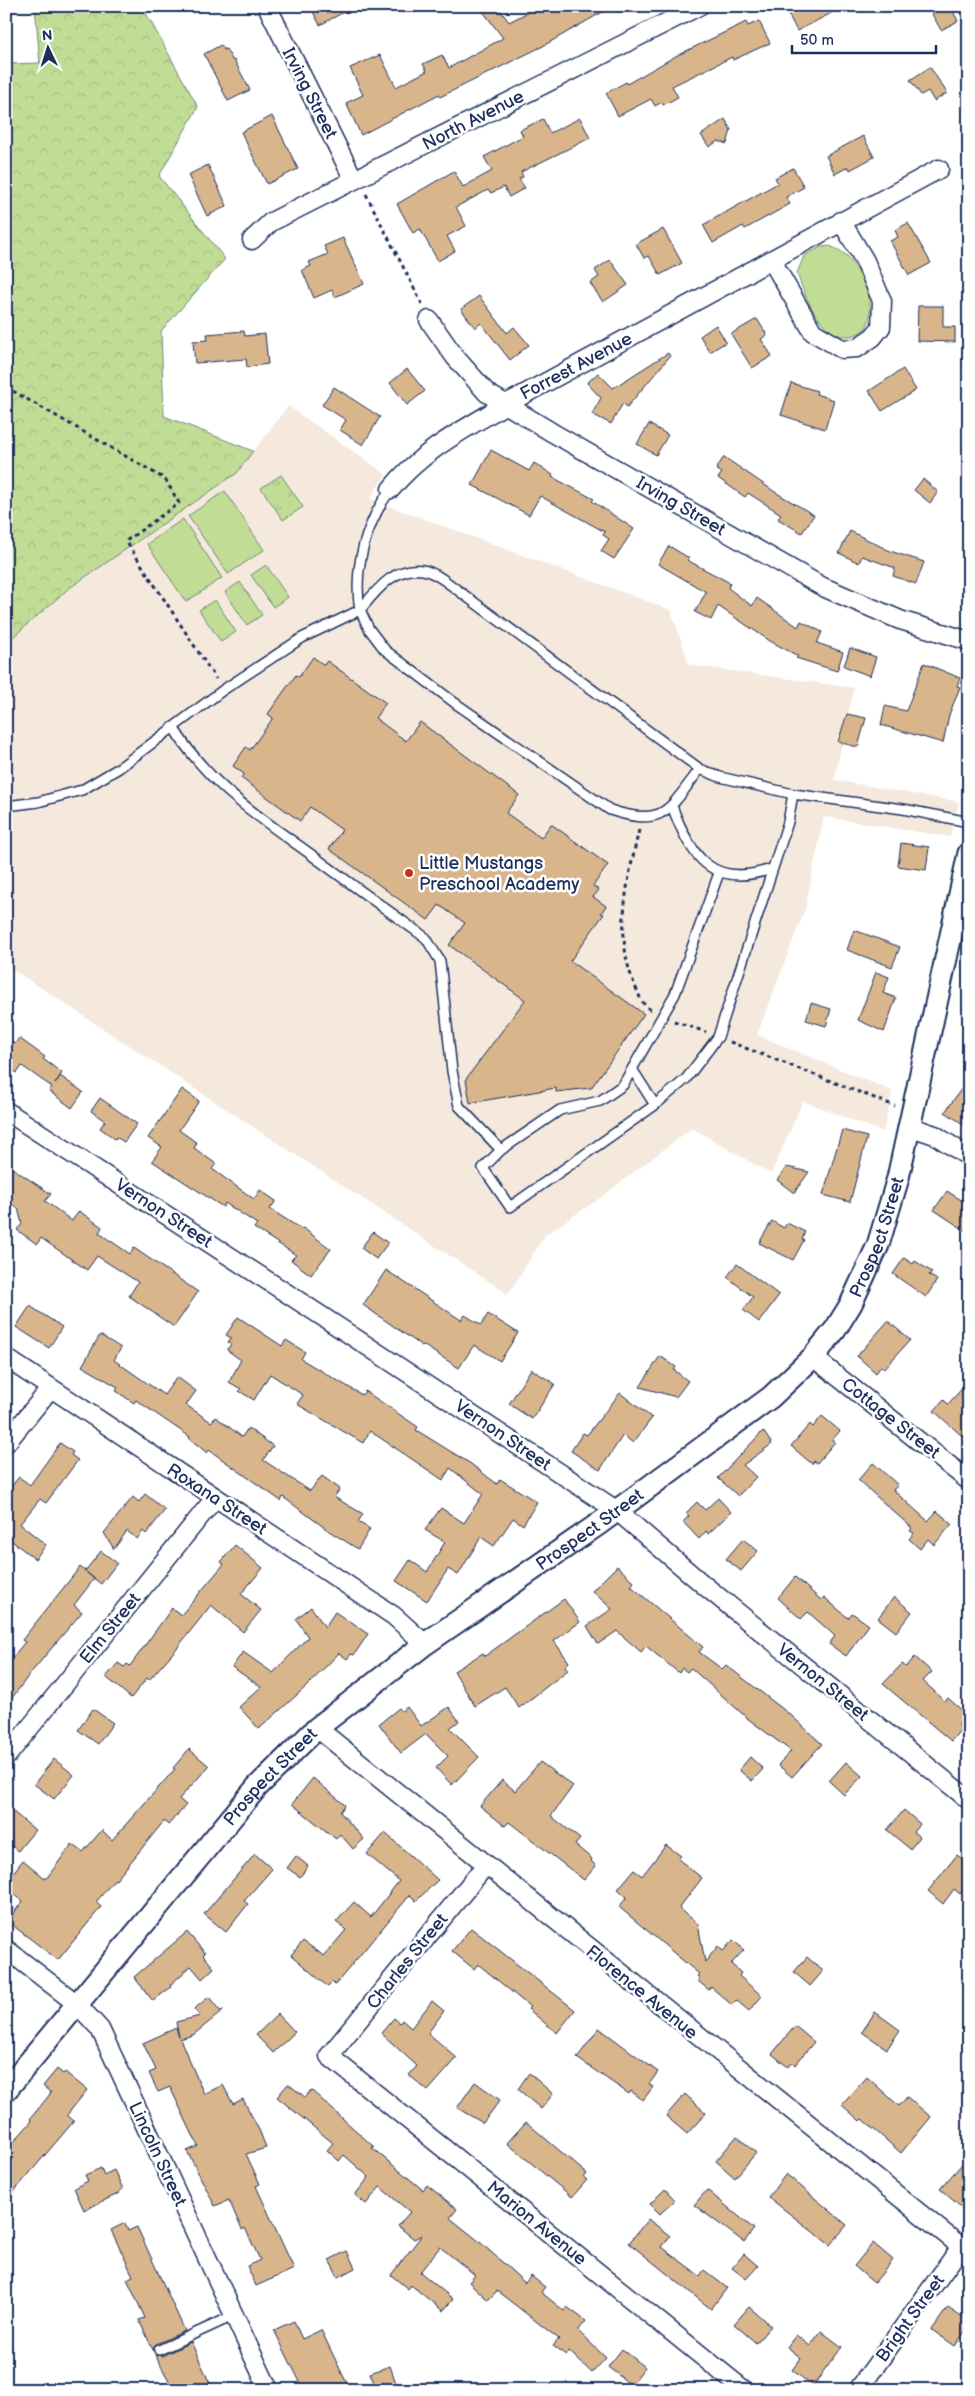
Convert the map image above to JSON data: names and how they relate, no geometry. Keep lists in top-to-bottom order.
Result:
{
  "streets": {
    "street": [
      "Irving Street",
      "North Avenue",
      "Forrest Avenue",
      "Vernon Street",
      "Prospect Street",
      "Cottage Street",
      "Roxana Street",
      "Elm Street",
      "Charles Street",
      "Florence Avenue",
      "Lincoln Street",
      "Marion Avenue",
      "Bright Street"
    ]
  },
  "crossings": [
    ["Irving Street", "North Avenue"],
    ["Irving Street", "Forrest Avenue"],
    ["Vernon Street", "Prospect Street"],
    ["Prospect Street", "Cottage Street"],
    ["Prospect Street", "Roxana Street"],
    ["Prospect Street", "Florence Avenue"],
    ["Prospect Street", "Lincoln Street"],
    ["Roxana Street", "Elm Street"],
    ["Charles Street", "Florence Avenue"],
    ["Charles Street", "Marion Avenue"],
    ["Florence Avenue", "Bright Street"]
  ],
  "places": ["Little Mustangs Preschool Academy"],
  "scale_bar": "50 m",
  "north": "top"
}
